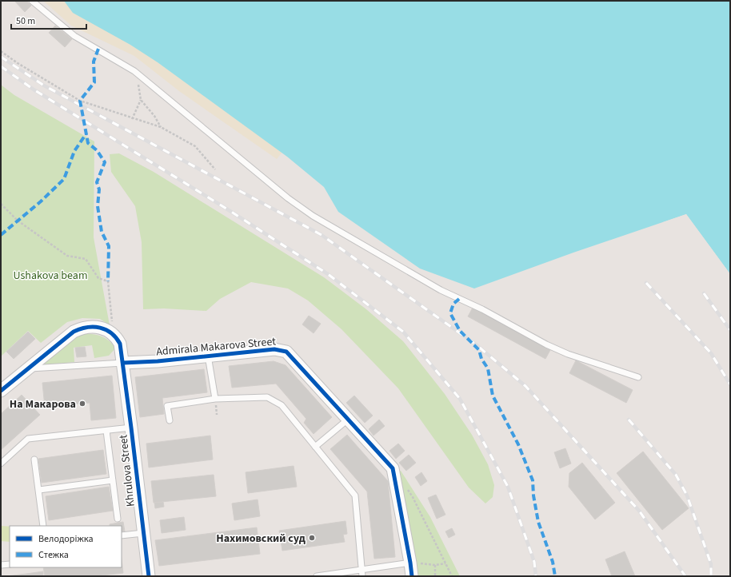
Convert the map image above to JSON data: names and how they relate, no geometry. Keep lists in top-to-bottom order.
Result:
{
  "streets": {
    "street": ["Admirala Makarova Street", "Khrulova Street"]
  },
  "crossings": [
    ["Admirala Makarova Street", "Khrulova Street"]
  ],
  "parks": ["Ushakova beam"],
  "places": ["На Макарова", "Нахимовский суд"],
  "legend": ["Велодоріжка", "Стежка"],
  "scale_bar": "50 m"
}
